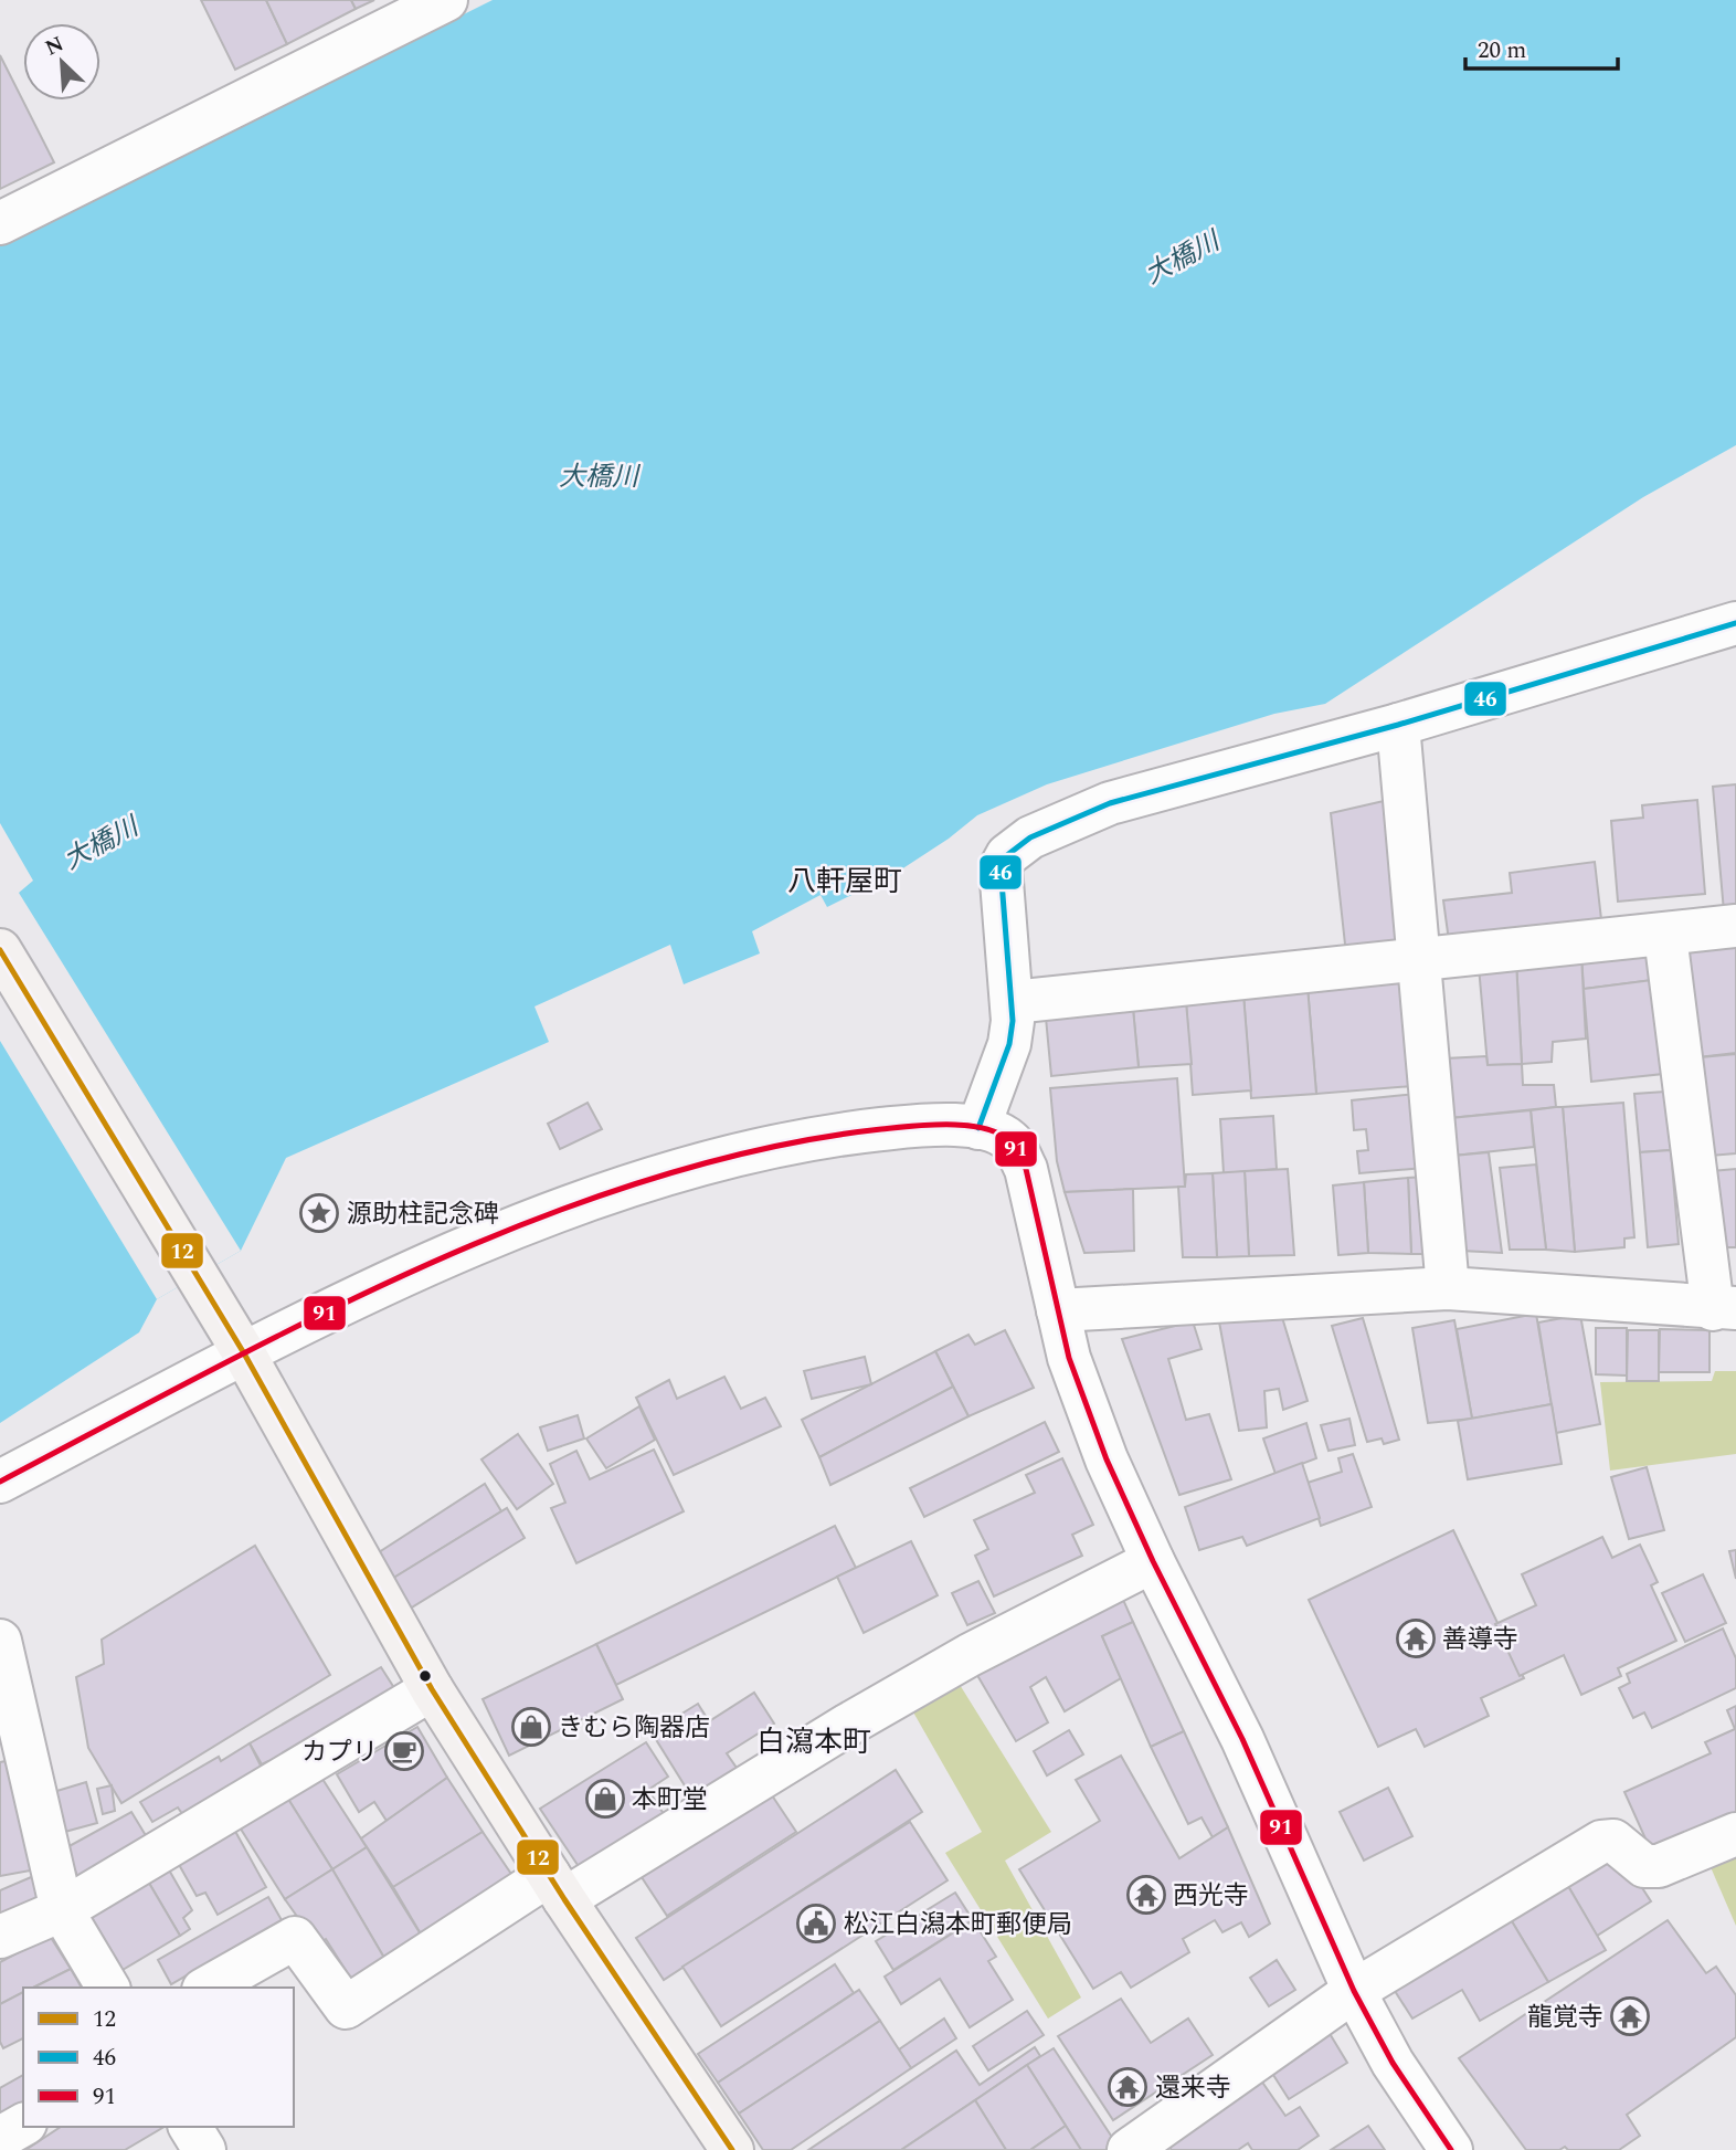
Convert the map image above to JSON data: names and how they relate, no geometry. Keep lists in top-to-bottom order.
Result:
{
  "districts": ["八軒屋町", "白瀉本町"],
  "water": ["大橋川"],
  "places": {
    "place": ["源助柱記念碑"],
    "temple": [
      "善導寺",
      "西光寺",
      "龍覚寺",
      "還来寺"
    ],
    "shop": ["きむら陶器店", "本町堂"],
    "cafe": ["カプリ"],
    "public building": ["松江白潟本町郵便局"]
  },
  "lines": ["transit line 46", "transit line 12", "transit line 91"],
  "legend": ["12", "46", "91"],
  "scale_bar": "20 m",
  "north": "top left"
}
